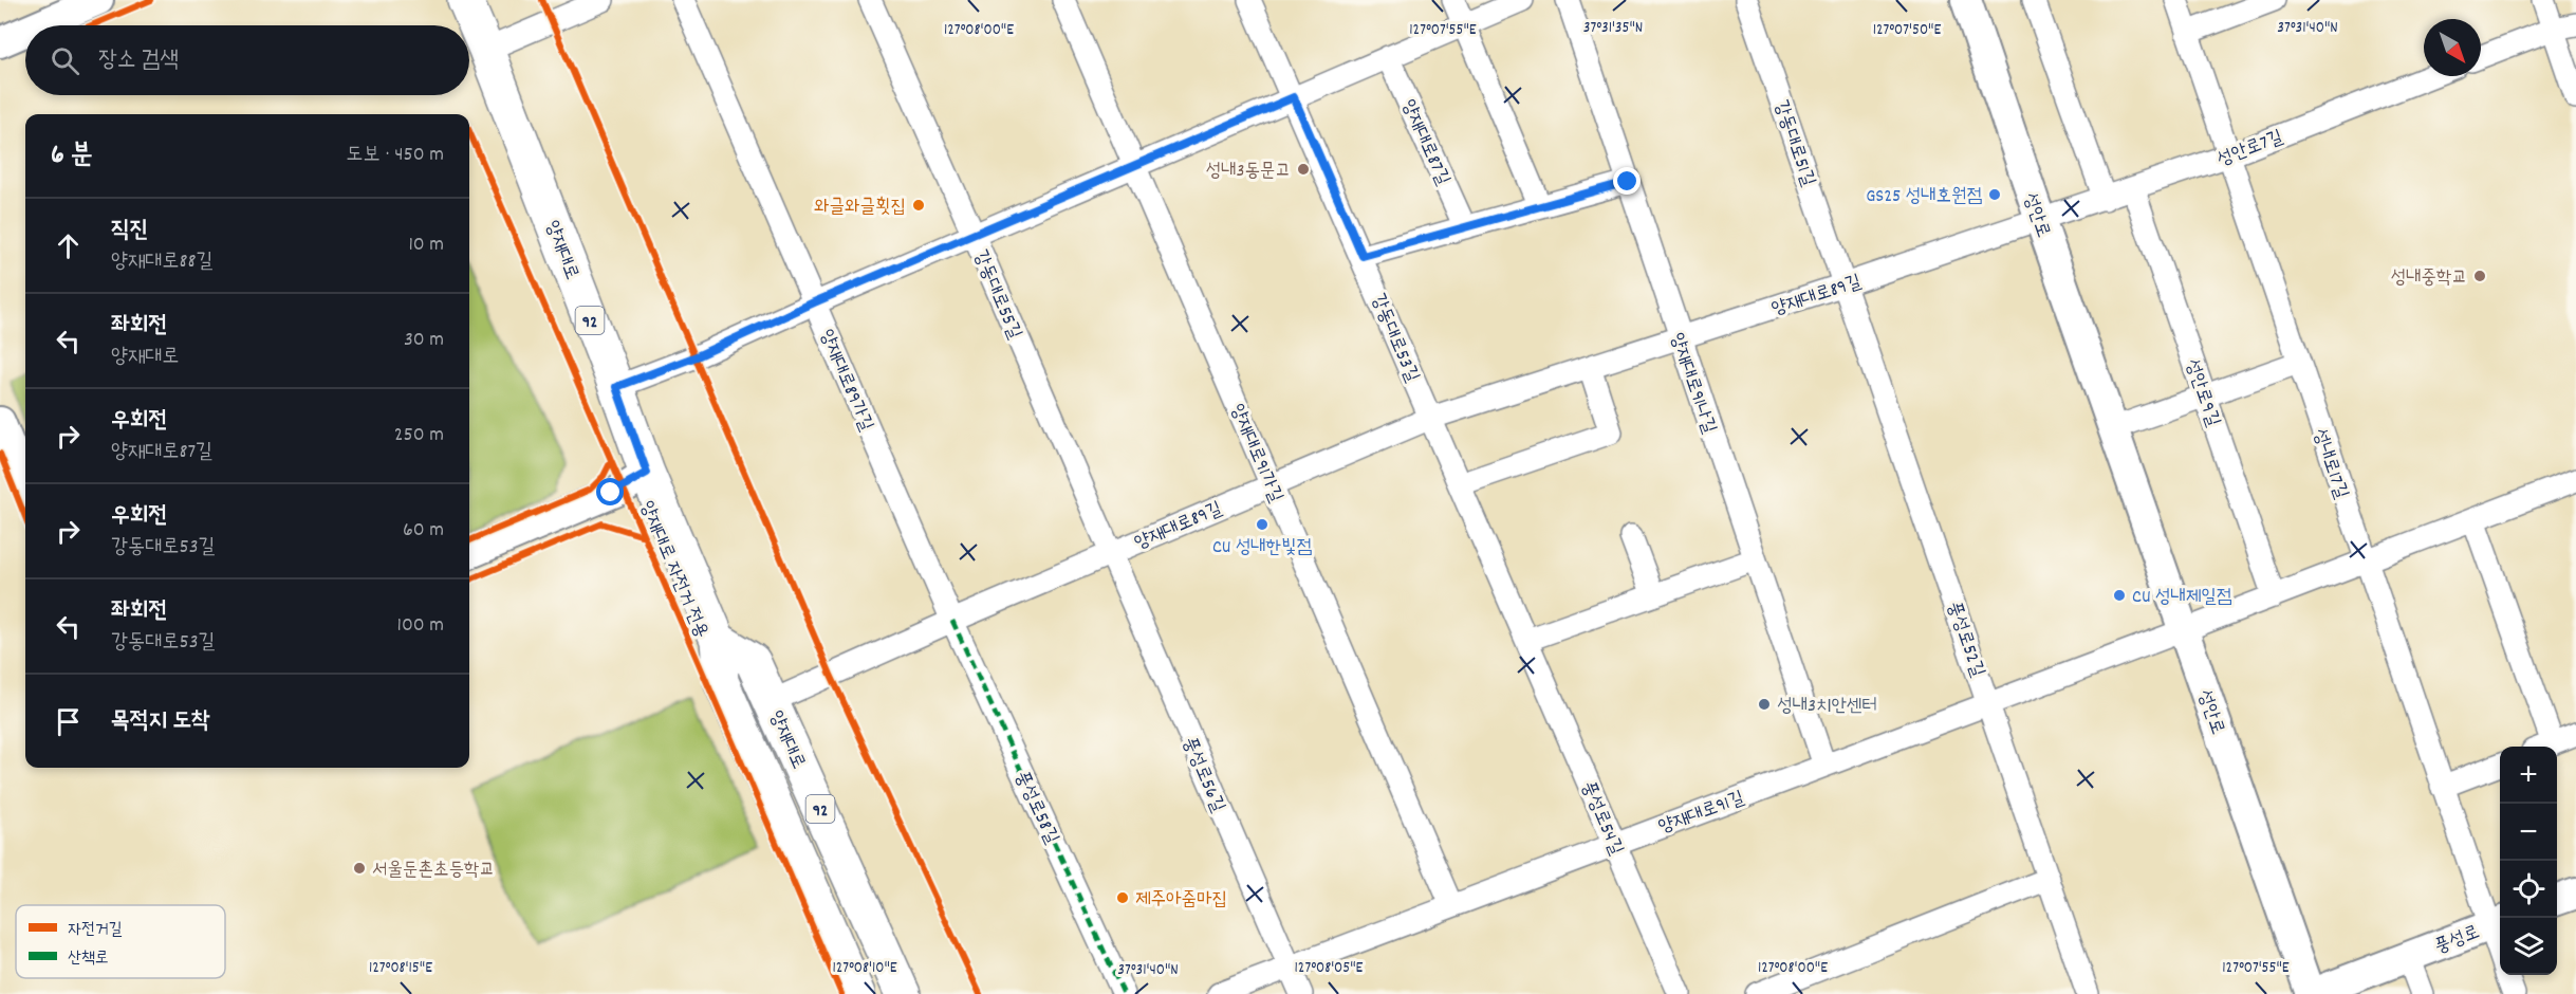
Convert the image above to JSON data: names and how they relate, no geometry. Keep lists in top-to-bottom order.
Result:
{
  "streets": {
    "main road": ["양재대로", "92"],
    "street": [
      "양재대로87길",
      "강동대로51길",
      "성안로7길",
      "성안로",
      "강동대로55길",
      "양재대로89길",
      "강동대로53길",
      "양재대로89가길",
      "양재대로91나길",
      "성안로9길",
      "양재대로91가길",
      "성내로17길",
      "풍성로52길",
      "풍성로56길",
      "풍성로58길",
      "양재대로91길",
      "풍성로54길",
      "풍성로"
    ],
    "cycle path": ["양재대로 자전거 전용"]
  },
  "crossings": [
    ["강동대로51길", "양재대로89길"],
    ["강동대로51길", "풍성로52길"],
    ["성안로7길", "성안로"],
    ["성안로7길", "양재대로89길"],
    ["성안로7길", "성안로9길"],
    ["성안로7길", "성내로17길"],
    ["성안로", "양재대로89길"],
    ["성안로", "양재대로91길"],
    ["성안로", "풍성로"],
    ["양재대로", "양재대로89길"],
    ["강동대로55길", "양재대로89길"],
    ["강동대로55길", "풍성로56길"],
    ["양재대로89길", "강동대로53길"],
    ["양재대로89길", "양재대로89가길"],
    ["양재대로89길", "양재대로91나길"],
    ["양재대로89길", "양재대로91가길"],
    ["양재대로89길", "풍성로52길"],
    ["양재대로89길", "풍성로56길"],
    ["양재대로89길", "풍성로58길"],
    ["양재대로89길", "풍성로54길"],
    ["강동대로53길", "풍성로54길"],
    ["양재대로89가길", "풍성로58길"],
    ["양재대로91나길", "양재대로91길"],
    ["양재대로91가길", "양재대로91길"],
    ["성내로17길", "풍성로"],
    ["풍성로52길", "양재대로91길"],
    ["풍성로56길", "양재대로91길"],
    ["양재대로91길", "풍성로54길"]
  ],
  "places": [
    "성내3동문고",
    "GS25 성내호원점",
    "와글와글횟집",
    "성내중학교",
    "CU 성내한빛점",
    "CU 성내제일점",
    "성내3치안센터",
    "서울둔촌초등학교",
    "제주아줌마집"
  ],
  "legend": ["자전거길", "산책로"],
  "north": "bottom right",
  "page": {
    "search": "장소 검색",
    "heading": ["6 분", "도보 · 450 m"],
    "list": [
      ["직진", "양재대로88길", "10 m"],
      ["좌회전", "양재대로", "30 m"],
      ["우회전", "양재대로87길", "250 m"],
      ["우회전", "강동대로53길", "60 m"],
      ["좌회전", "강동대로53길", "100 m"],
      "목적지 도착"
    ],
    "map_buttons": ["+", "−"]
  },
  "coordinates": [
    "37°31'35\"N",
    "37°31'40\"N",
    "127°08'00\"E",
    "127°07'55\"E",
    "127°07'50\"E",
    "127°08'15\"E",
    "127°08'10\"E",
    "127°08'05\"E"
  ]
}
